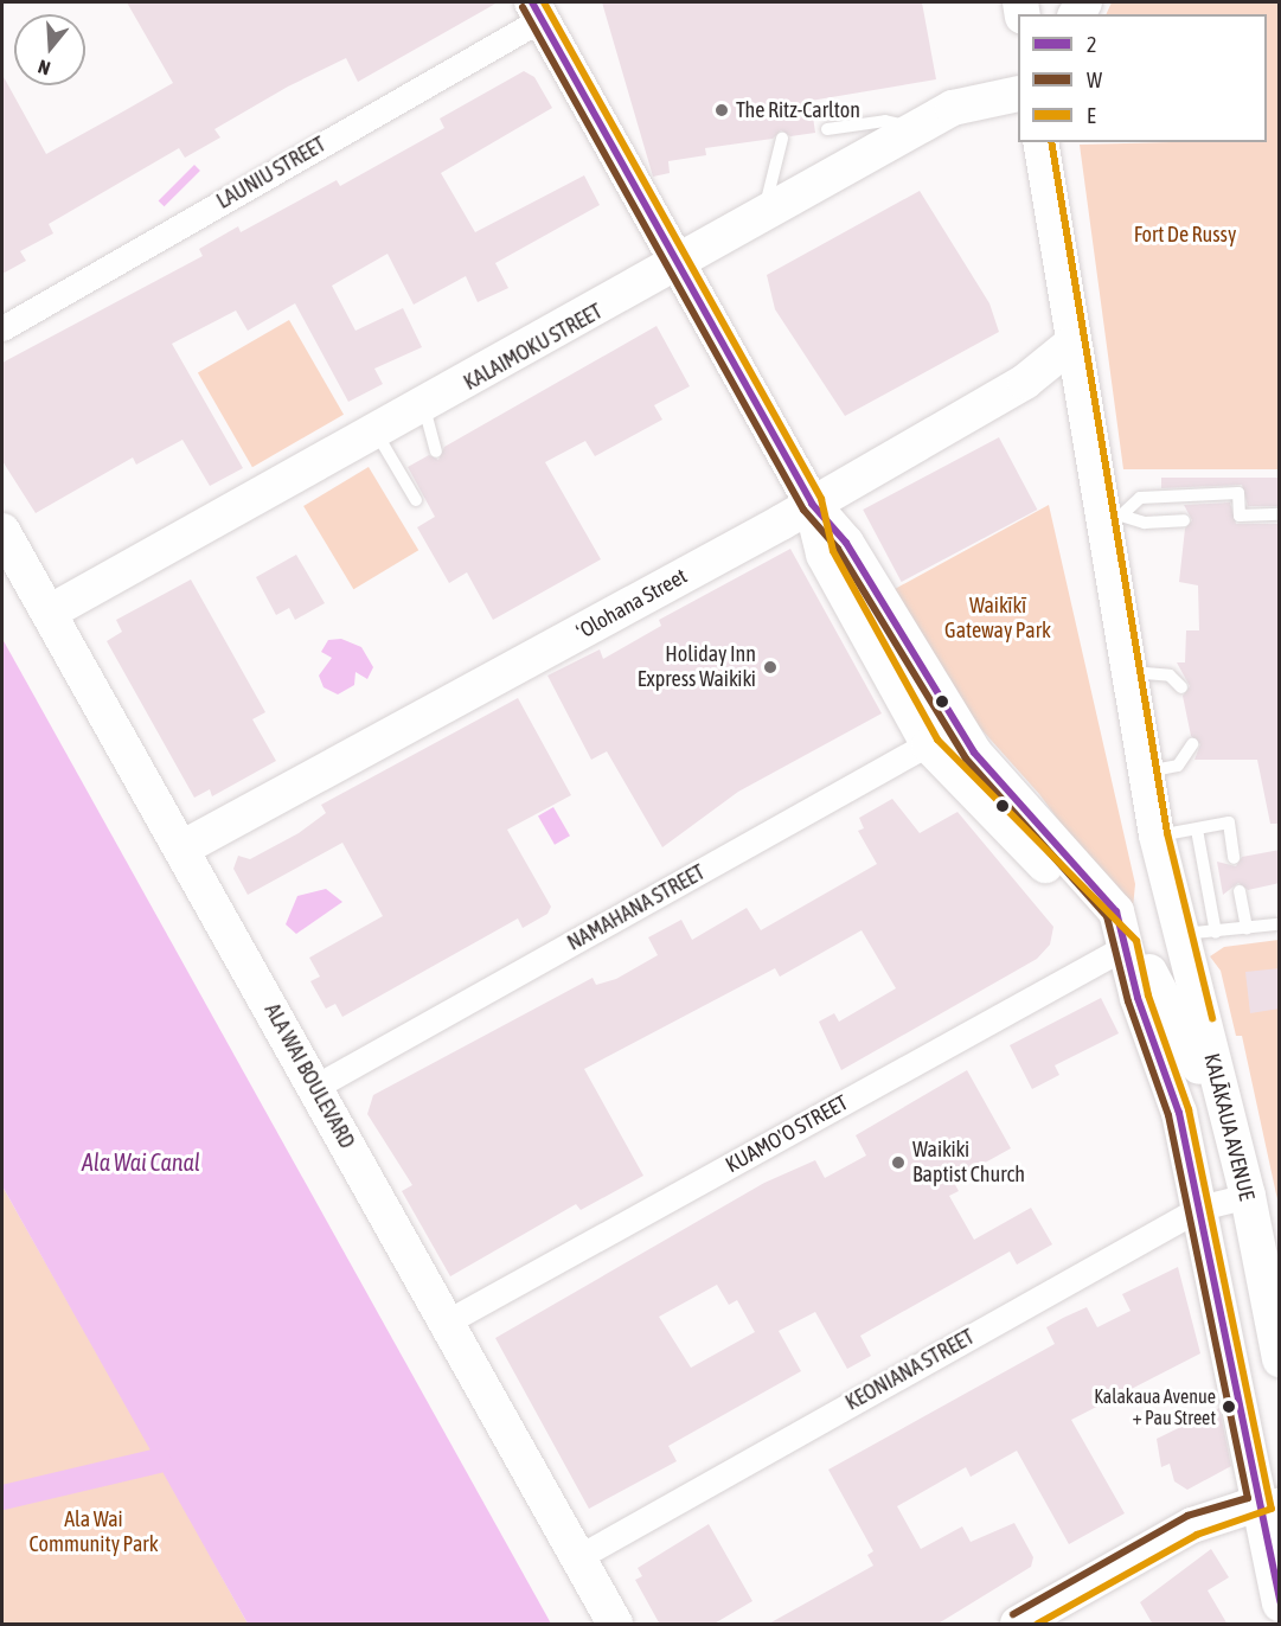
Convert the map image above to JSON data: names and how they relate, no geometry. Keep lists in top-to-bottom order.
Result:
{
  "streets": {
    "main road": [
      "KALAIMOKU STREET",
      "ʻOlohana Street",
      "ALA WAI BOULEVARD",
      "KALĀKAUA AVENUE"
    ],
    "street": [
      "LAUNIU STREET",
      "NAMAHANA STREET",
      "KUAMO'O STREET",
      "KEONIANA STREET"
    ]
  },
  "crossings": [
    ["KALAIMOKU STREET", "ALA WAI BOULEVARD"],
    ["ʻOlohana Street", "ALA WAI BOULEVARD"],
    ["ʻOlohana Street", "KALĀKAUA AVENUE"],
    ["NAMAHANA STREET", "ALA WAI BOULEVARD"],
    ["ALA WAI BOULEVARD", "KUAMO'O STREET"],
    ["ALA WAI BOULEVARD", "KEONIANA STREET"],
    ["KALĀKAUA AVENUE", "KEONIANA STREET"]
  ],
  "water": ["Ala Wai Canal"],
  "parks": ["Fort De Russy", "Waikīkī Gateway Park", "Ala Wai Community Park"],
  "places": [
    "The Ritz-Carlton",
    "Holiday Inn Express Waikiki",
    "Waikiki Baptist Church",
    "Kalakaua Avenue + Pau Street"
  ],
  "lines": ["transit line 2", "transit line E", "transit line W"],
  "legend": ["2", "W", "E"],
  "north": "bottom"
}
